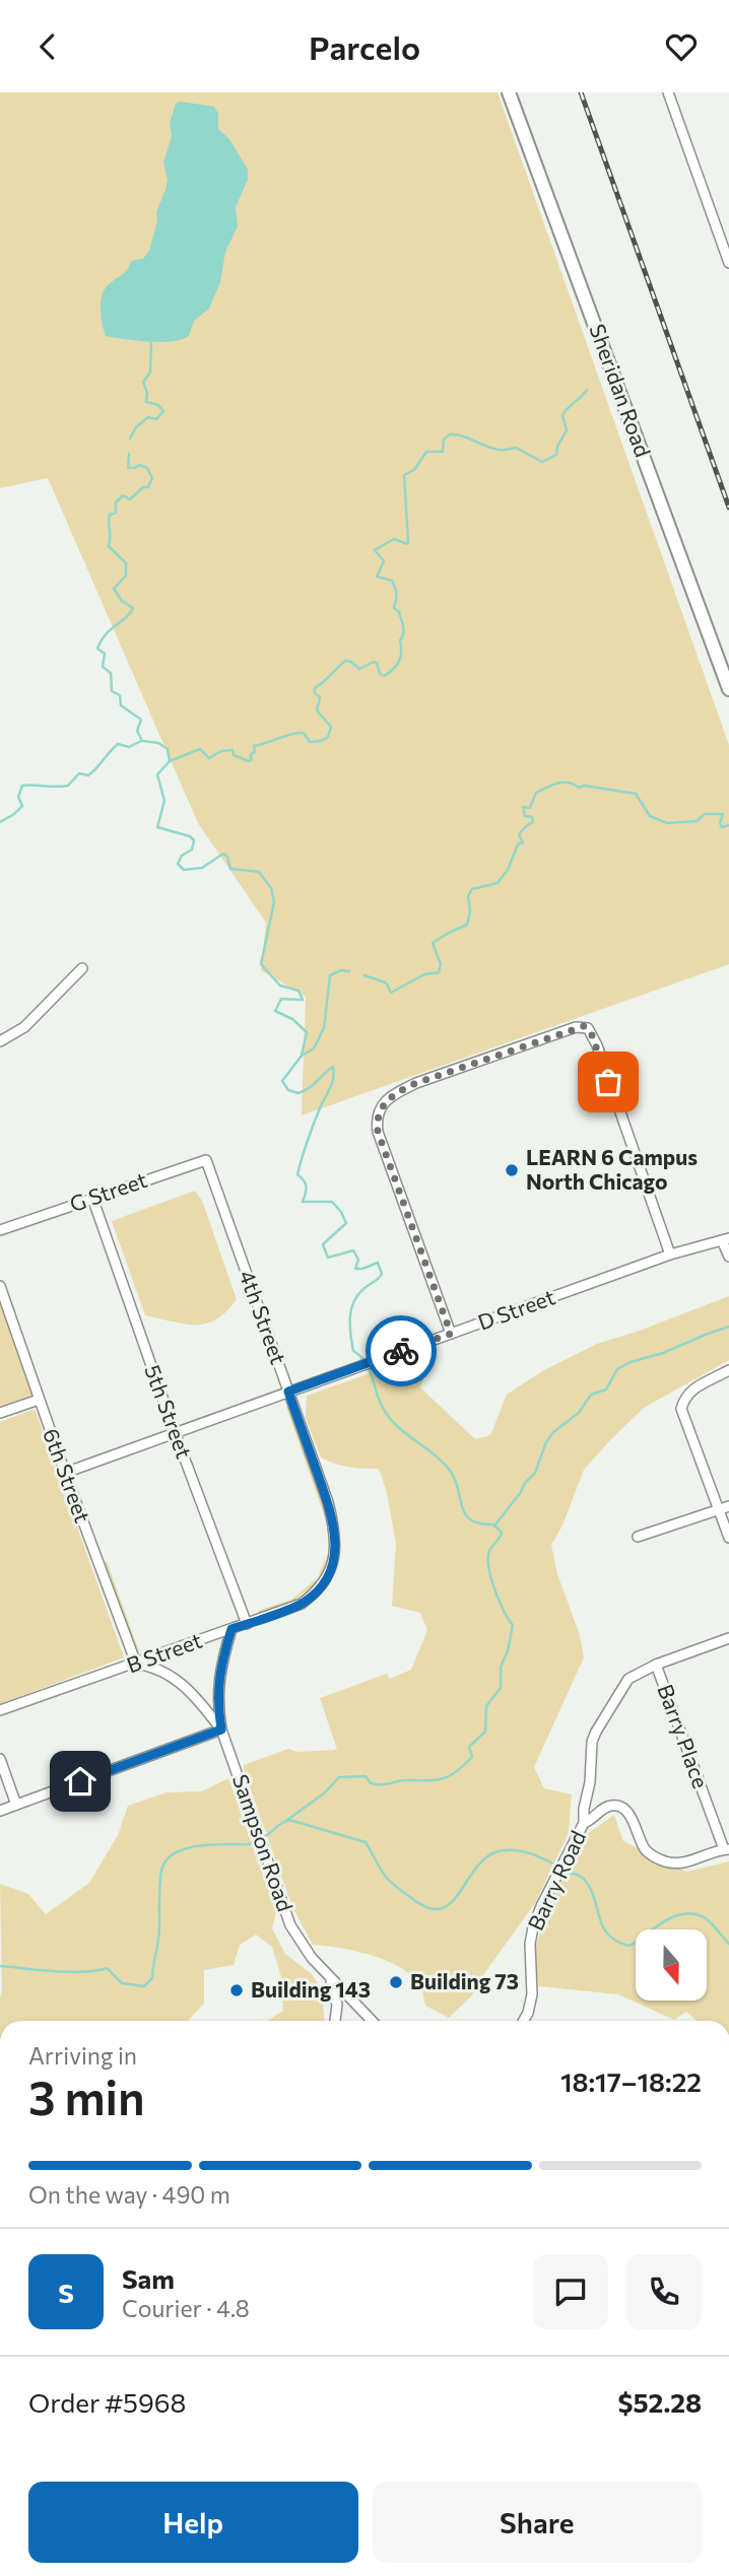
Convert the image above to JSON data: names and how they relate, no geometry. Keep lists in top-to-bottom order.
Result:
{
  "streets": {
    "main road": ["Sheridan Road"],
    "street": [
      "G Street",
      "D Street",
      "4th Street",
      "5th Street",
      "6th Street",
      "B Street",
      "Barry Place",
      "Sampson Road",
      "Barry Road"
    ]
  },
  "crossings": [
    ["G Street", "4th Street"],
    ["G Street", "5th Street"],
    ["D Street", "4th Street"],
    ["D Street", "5th Street"],
    ["D Street", "6th Street"],
    ["4th Street", "B Street"],
    ["5th Street", "B Street"],
    ["6th Street", "B Street"],
    ["B Street", "Sampson Road"],
    ["Barry Place", "Barry Road"]
  ],
  "places": ["LEARN 6 Campus North Chicago", "Building 73", "Building 143"],
  "north": "bottom",
  "page": {
    "header": "Parcelo",
    "heading": ["3 min", "Arriving in", "18:17–18:22"],
    "panel": [
      "Sam",
      "Courier · 4.8",
      "Order #5968",
      "$52.28"
    ],
    "bar": "On the way · 490 m",
    "round": "S",
    "buttons": ["Help", "Share"]
  }
}
